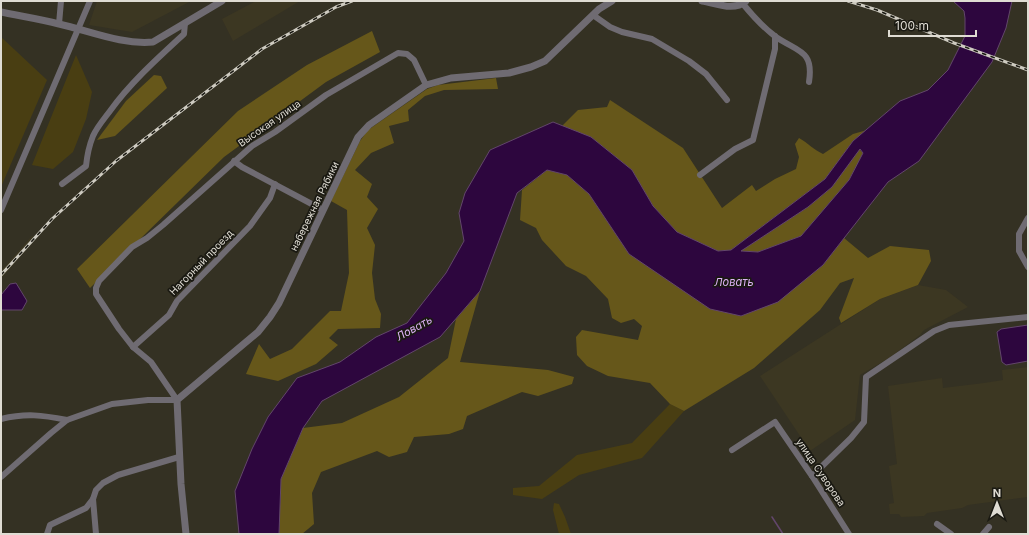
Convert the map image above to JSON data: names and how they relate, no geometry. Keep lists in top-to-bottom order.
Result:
{
  "streets": {
    "street": [
      "Высокая улица",
      "набережная Рябики",
      "Нагорный проезд",
      "улица Суворова"
    ]
  },
  "crossings": [
    ["Высокая улица", "набережная Рябики"],
    ["Высокая улица", "Нагорный проезд"]
  ],
  "water": ["Ловать"],
  "scale_bar": "100 m",
  "north": "top"
}
